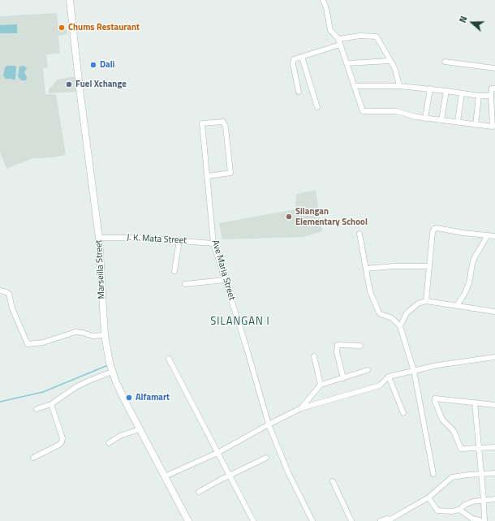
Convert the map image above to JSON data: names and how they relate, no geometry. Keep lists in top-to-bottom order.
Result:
{
  "streets": {
    "main road": ["Marseilla Street"],
    "street": ["J. K. Mata Street", "Ave Maria Street"]
  },
  "crossings": [
    ["J. K. Mata Street", "Marseilla Street"],
    ["J. K. Mata Street", "Ave Maria Street"]
  ],
  "districts": ["SILANGAN I"],
  "places": [
    "Chums Restaurant",
    "Dali",
    "Fuel Xchange",
    "Silangan Elementary School",
    "Alfamart"
  ],
  "north": "left"
}
